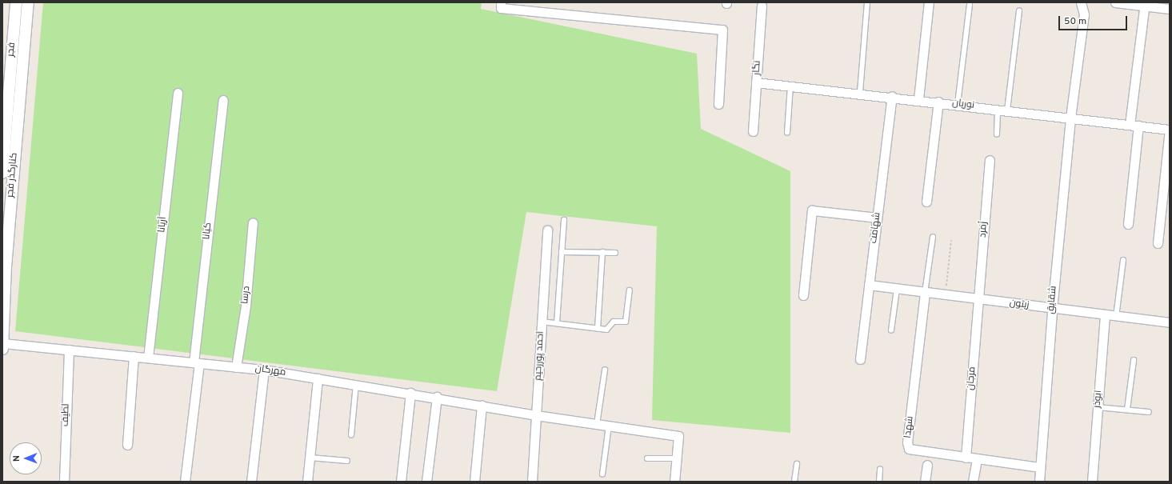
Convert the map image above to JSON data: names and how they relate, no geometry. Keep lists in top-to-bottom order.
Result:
{
  "streets": {
    "street": [
      "فجر",
      "نگار",
      "نوریان",
      "کنارگذر فجر",
      "آریانا",
      "شهامت",
      "زُمرد",
      "کیانا",
      "درسا",
      "شقایق",
      "زیتون",
      "احمد پوررحیم",
      "مهرگان",
      "مرجان",
      "ابوذر",
      "لطیف",
      "شهدا"
    ]
  },
  "crossings": [
    ["نگار", "نوریان"],
    ["نوریان", "شهامت"],
    ["نوریان", "شقایق"],
    ["کنارگذر فجر", "مهرگان"],
    ["آریانا", "مهرگان"],
    ["شهامت", "زیتون"],
    ["زُمرد", "زیتون"],
    ["زُمرد", "مرجان"],
    ["کیانا", "مهرگان"],
    ["درسا", "مهرگان"],
    ["شقایق", "زیتون"],
    ["شقایق", "شهدا"],
    ["زیتون", "مرجان"],
    ["زیتون", "ابوذر"],
    ["زیتون", "شهدا"],
    ["احمد پوررحیم", "مهرگان"],
    ["مهرگان", "لطیف"],
    ["مرجان", "شهدا"]
  ],
  "scale_bar": "50 m",
  "north": "left"
}
